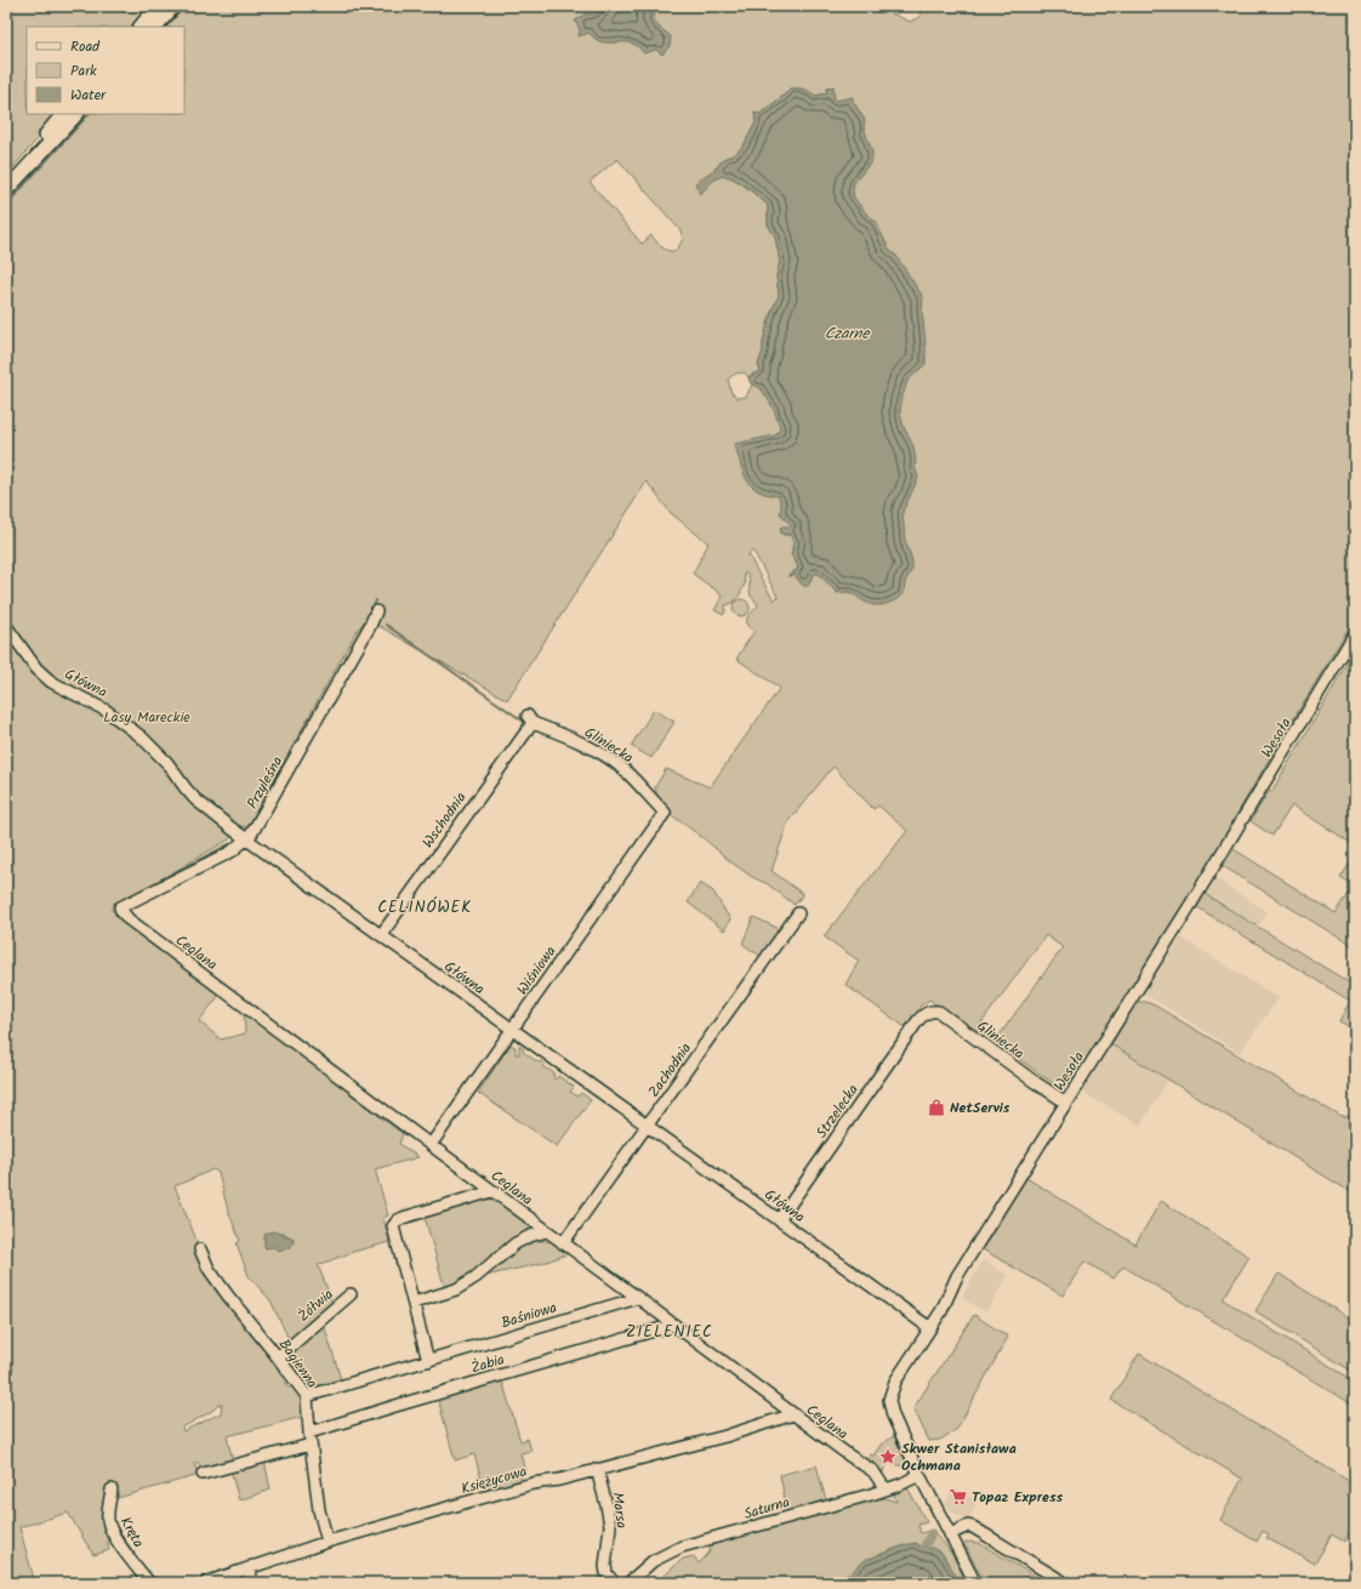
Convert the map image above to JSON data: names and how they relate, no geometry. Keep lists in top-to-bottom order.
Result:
{
  "streets": {
    "street": [
      "Główna",
      "Wesoła",
      "Gliniecka",
      "Przyleśna",
      "Wschodnia",
      "Ceglana",
      "Wiśniowa",
      "Zachodnia",
      "Strzelecka",
      "Żółwia",
      "Baśniowa",
      "Bagienna",
      "Żabia",
      "Księżycowa",
      "Saturna",
      "Marsa",
      "Kręta"
    ]
  },
  "crossings": [
    ["Główna", "Wesoła"],
    ["Główna", "Przyleśna"],
    ["Główna", "Wschodnia"],
    ["Główna", "Wiśniowa"],
    ["Główna", "Zachodnia"],
    ["Główna", "Strzelecka"],
    ["Wesoła", "Gliniecka"],
    ["Wesoła", "Saturna"],
    ["Gliniecka", "Wschodnia"],
    ["Gliniecka", "Wiśniowa"],
    ["Gliniecka", "Strzelecka"],
    ["Przyleśna", "Ceglana"],
    ["Ceglana", "Wiśniowa"],
    ["Ceglana", "Zachodnia"],
    ["Ceglana", "Baśniowa"],
    ["Ceglana", "Żabia"],
    ["Ceglana", "Księżycowa"],
    ["Ceglana", "Saturna"],
    ["Żółwia", "Bagienna"],
    ["Baśniowa", "Bagienna"],
    ["Bagienna", "Żabia"],
    ["Bagienna", "Księżycowa"],
    ["Księżycowa", "Marsa"]
  ],
  "districts": ["CELINÓWEK", "ZIELENIEC"],
  "water": ["Czarne"],
  "parks": ["Lasy Mareckie"],
  "places": {
    "shop": ["NetServis"],
    "place": ["Skwer Stanisława Ochmana"],
    "supermarket": ["Topaz Express"]
  },
  "legend": ["Road", "Park", "Water"]
}
